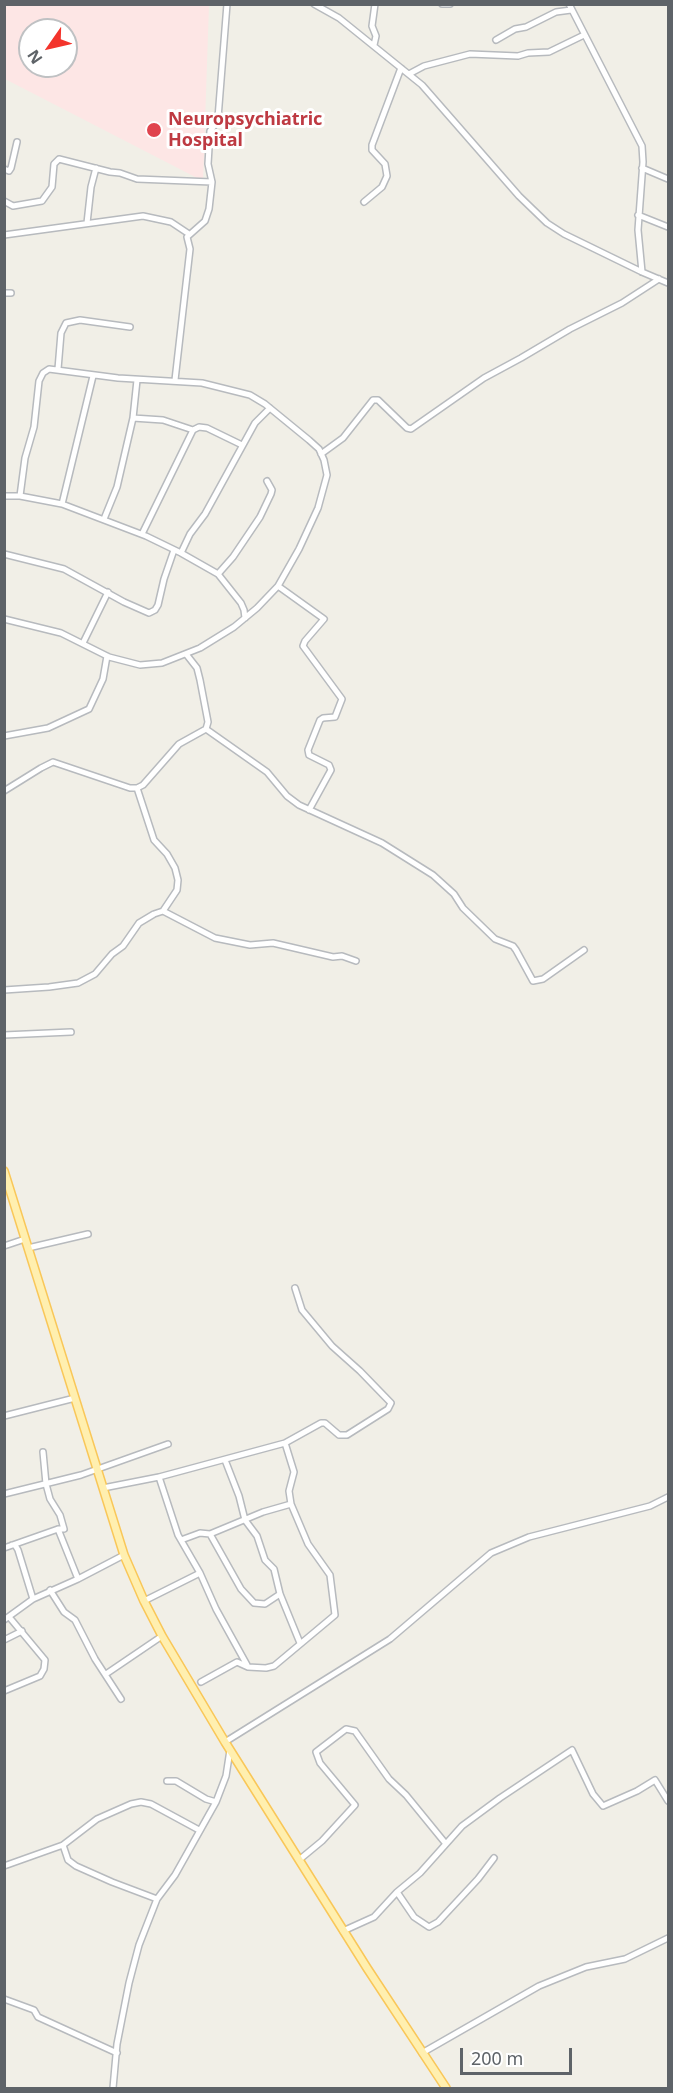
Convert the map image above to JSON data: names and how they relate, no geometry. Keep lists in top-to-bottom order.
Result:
{
  "places": ["Neuropsychiatric Hospital"],
  "scale_bar": "200 m",
  "north": "bottom left"
}
